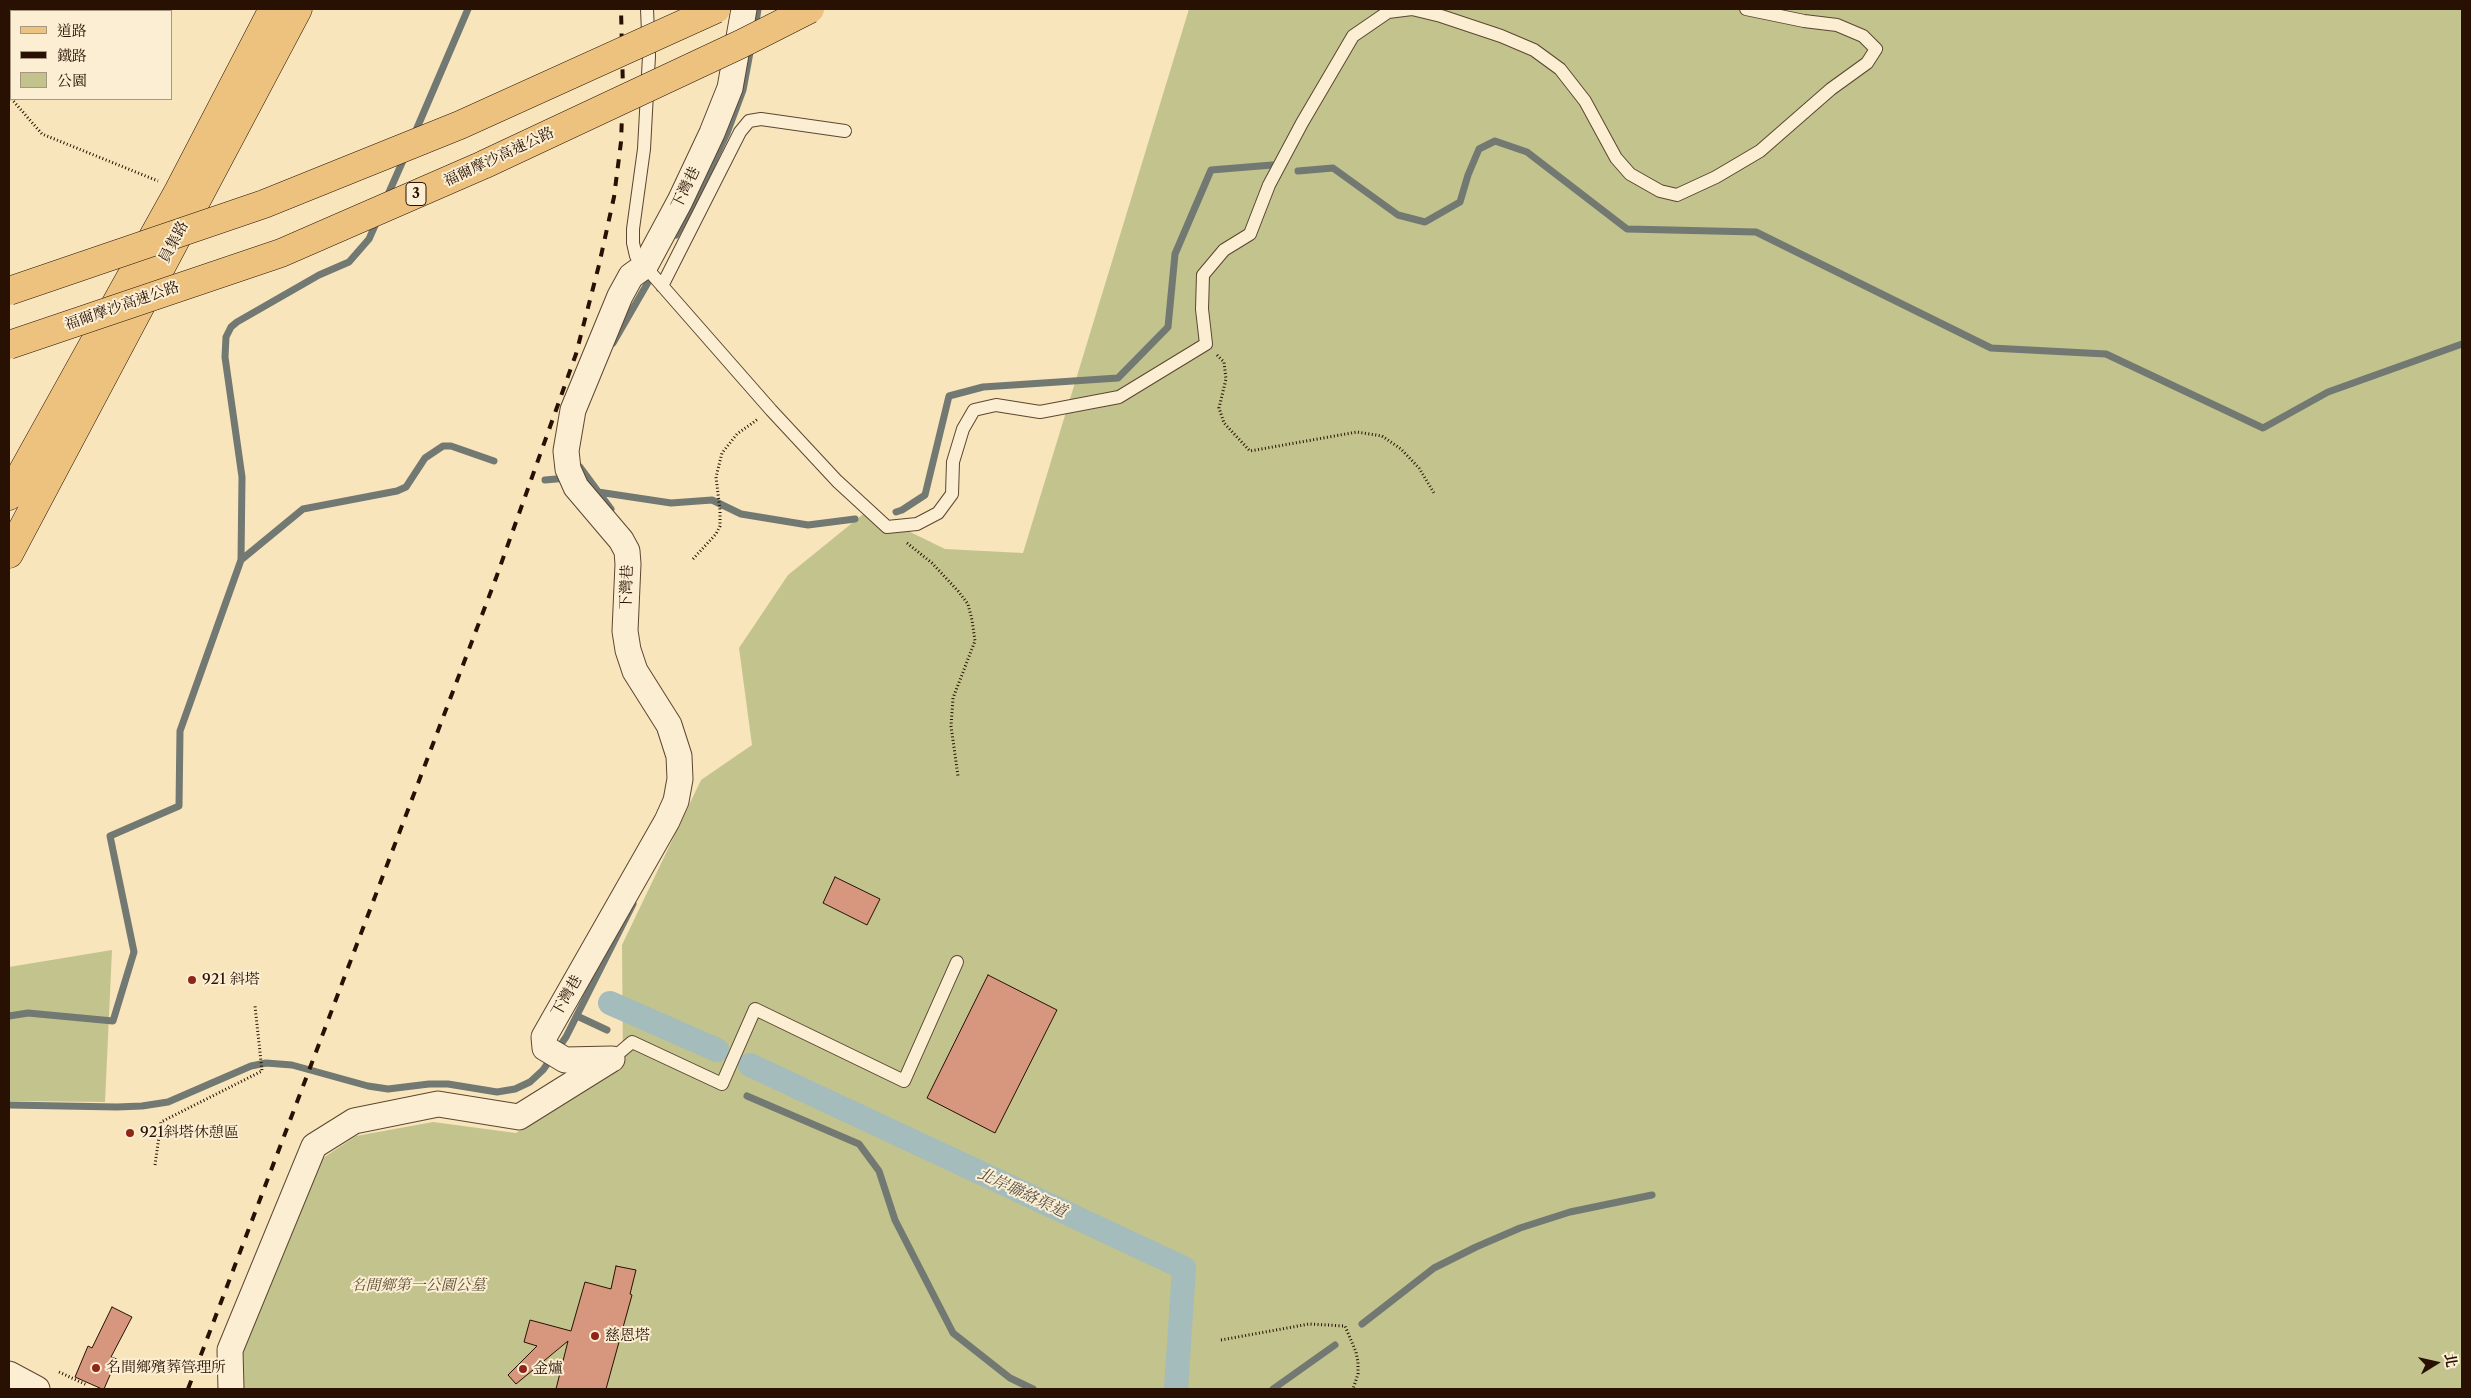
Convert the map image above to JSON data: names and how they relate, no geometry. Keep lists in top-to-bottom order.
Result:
{
  "streets": {
    "main road": ["福爾摩沙高速公路", "3", "員集路"],
    "street": ["下灣巷"]
  },
  "water": ["北岸聯絡渠道"],
  "parks": ["名間鄉第一公園公墓"],
  "places": [
    "921 斜塔",
    "921斜塔休憩區",
    "慈恩塔",
    "名間鄉殯葬管理所",
    "金爐"
  ],
  "legend": ["道路", "鐵路", "公園"],
  "north": "right"
}
